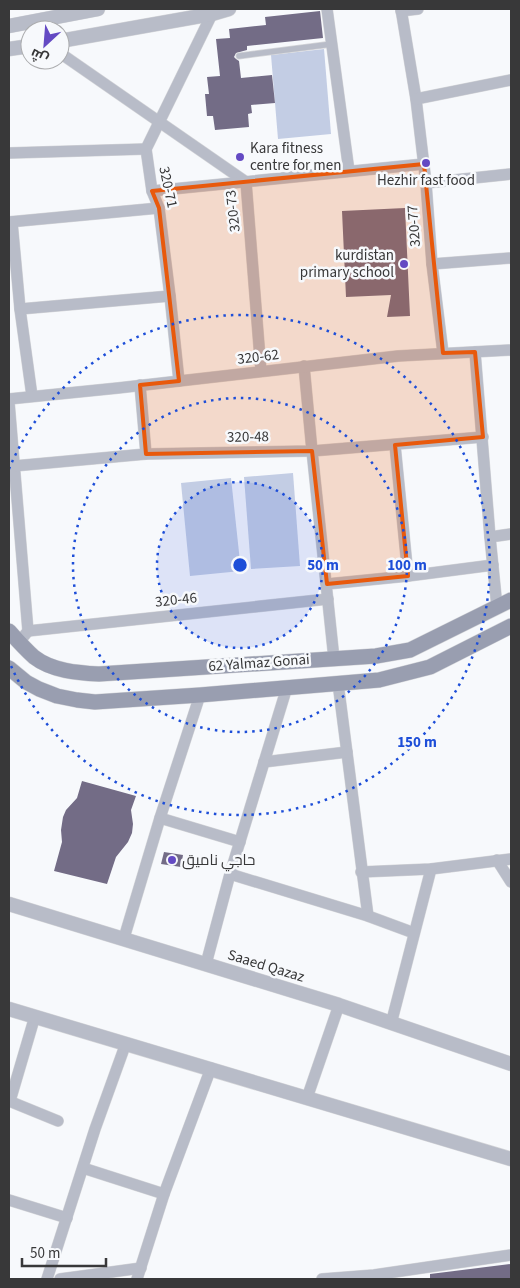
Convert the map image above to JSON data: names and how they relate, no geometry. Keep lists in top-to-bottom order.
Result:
{
  "streets": {
    "main road": ["62 Yalmaz Gonai"],
    "street": [
      "320-71",
      "320-73",
      "320-77",
      "320-62",
      "320-48",
      "320-46",
      "Saaed Qazaz"
    ]
  },
  "crossings": [
    ["320-71", "320-73"],
    ["320-71", "320-62"],
    ["320-73", "320-62"],
    ["320-77", "320-62"],
    ["320-46", "62 Yalmaz Gonai"]
  ],
  "places": [
    "Kara fitness centre for men",
    "Hezhir fast food",
    "kurdistan primary school",
    "حاجي ناميق"
  ],
  "scale_bar": "50 m",
  "north": "bottom left",
  "rings": ["50 m", "100 m", "150 m"]
}
